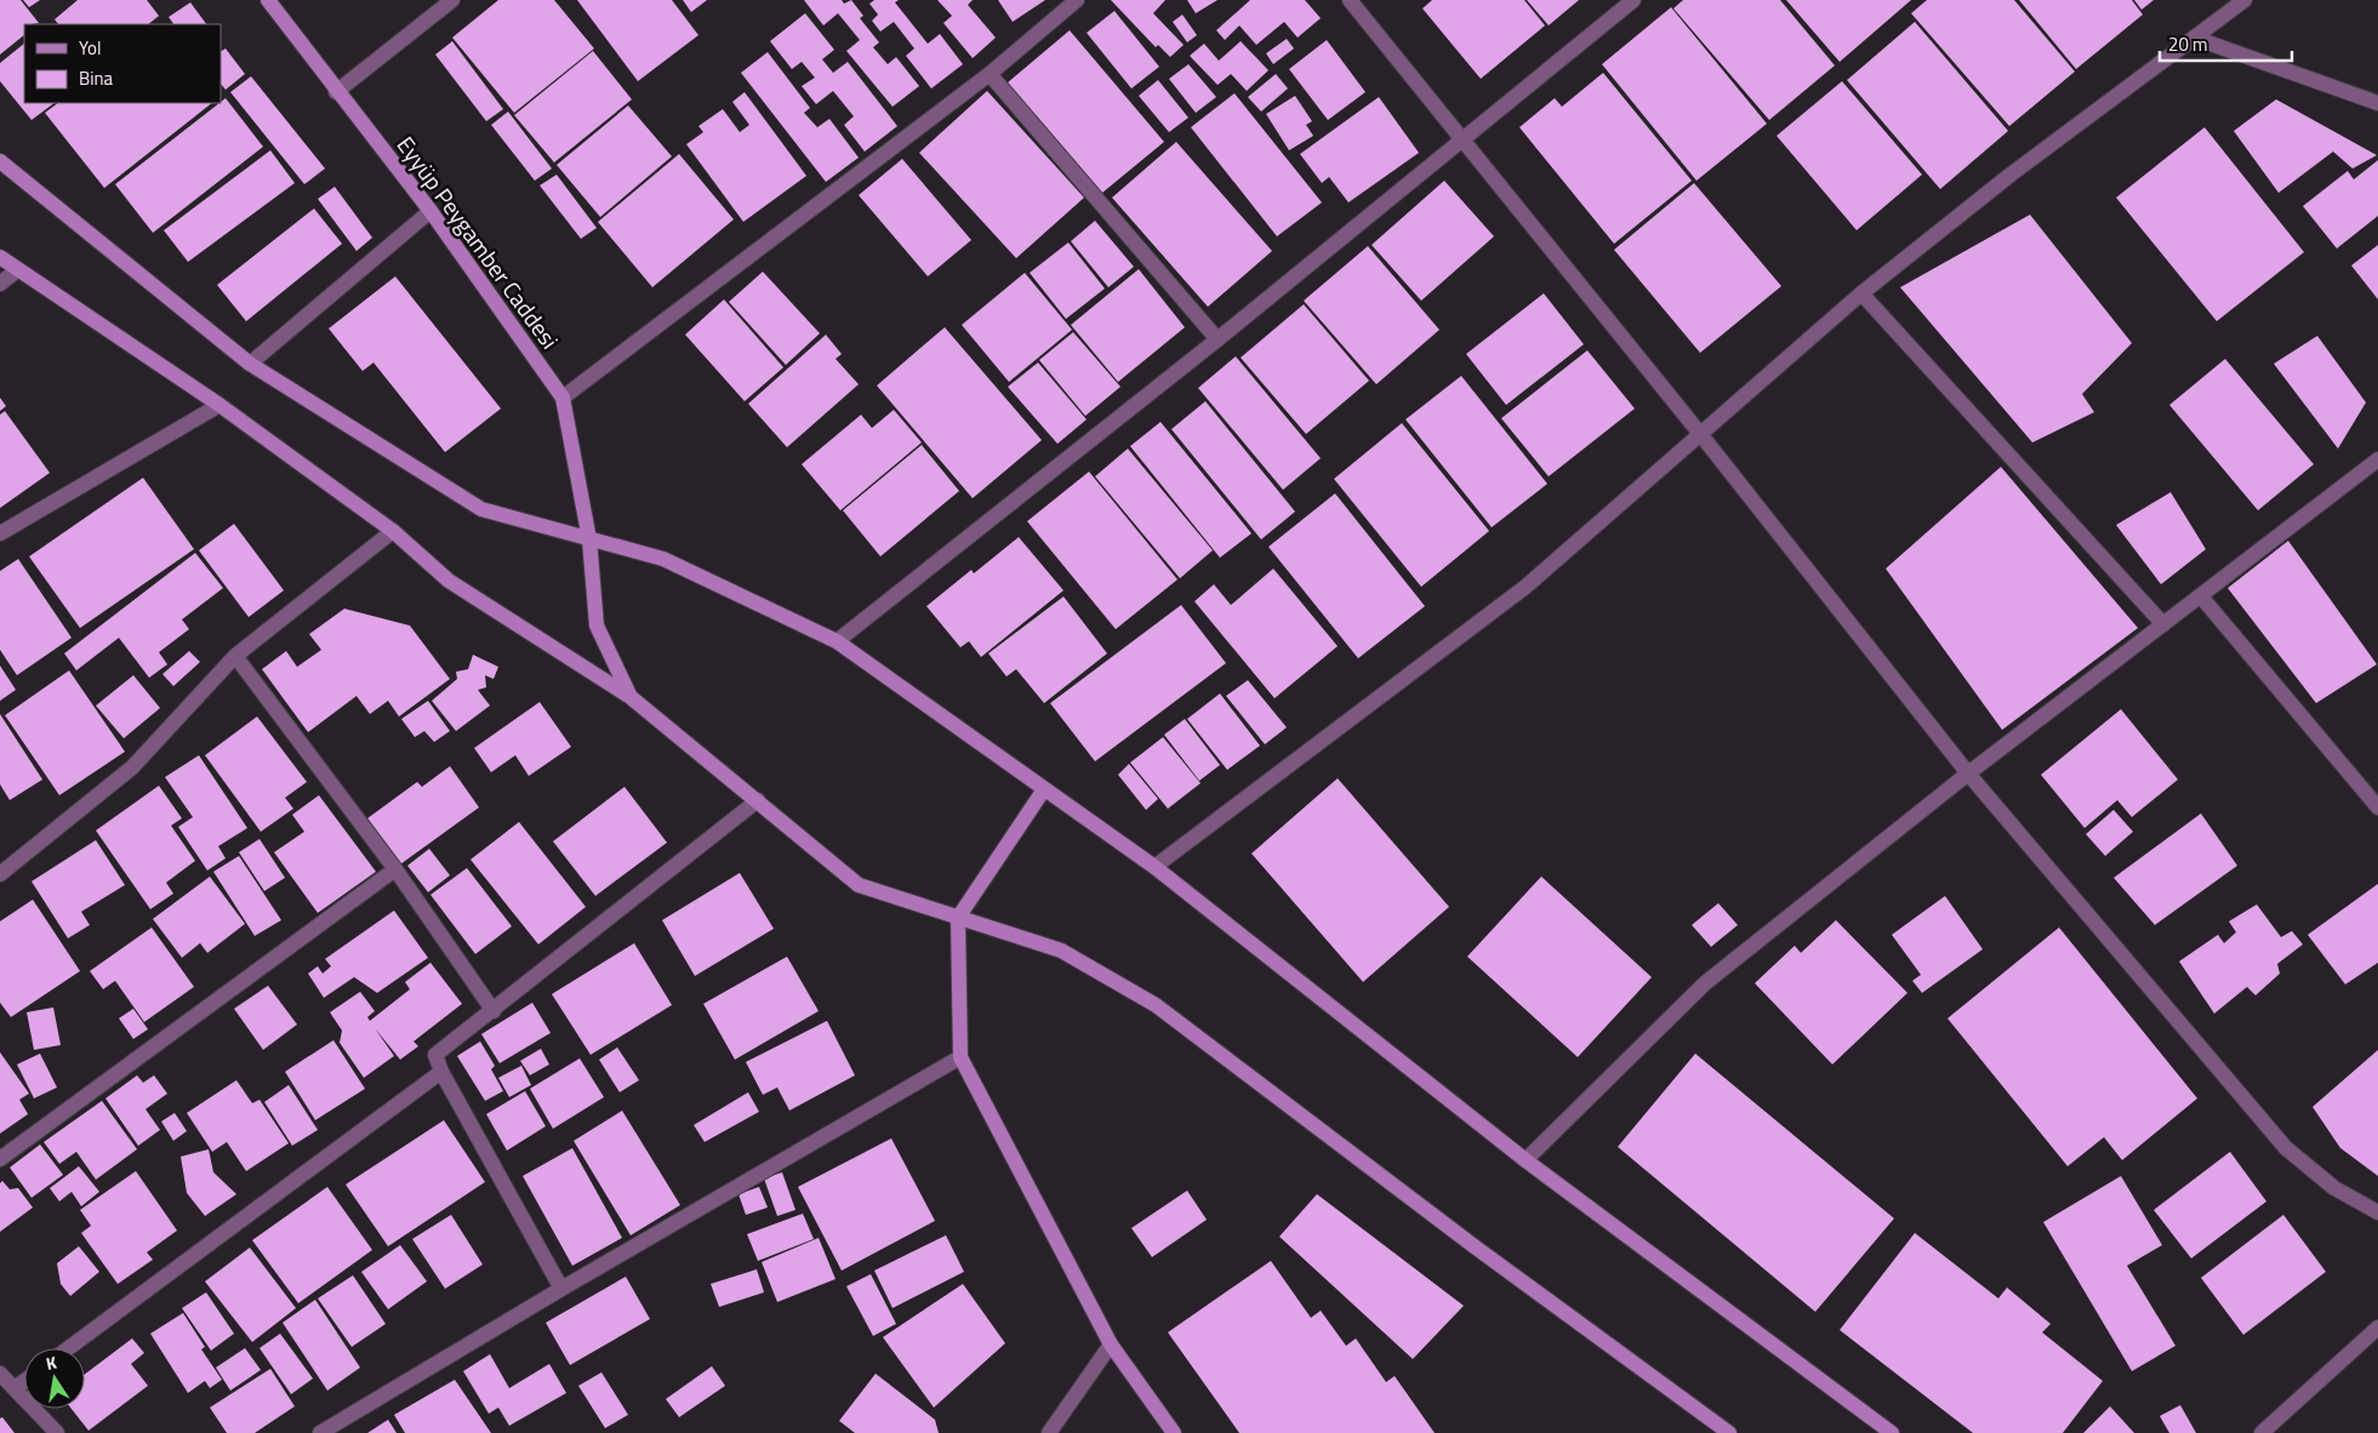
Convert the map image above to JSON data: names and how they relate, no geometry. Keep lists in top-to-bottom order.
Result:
{
  "streets": {
    "main road": ["Eyyüp Peygamber Caddesi"]
  },
  "legend": ["Yol", "Bina"],
  "scale_bar": "20 m",
  "north": "top"
}
